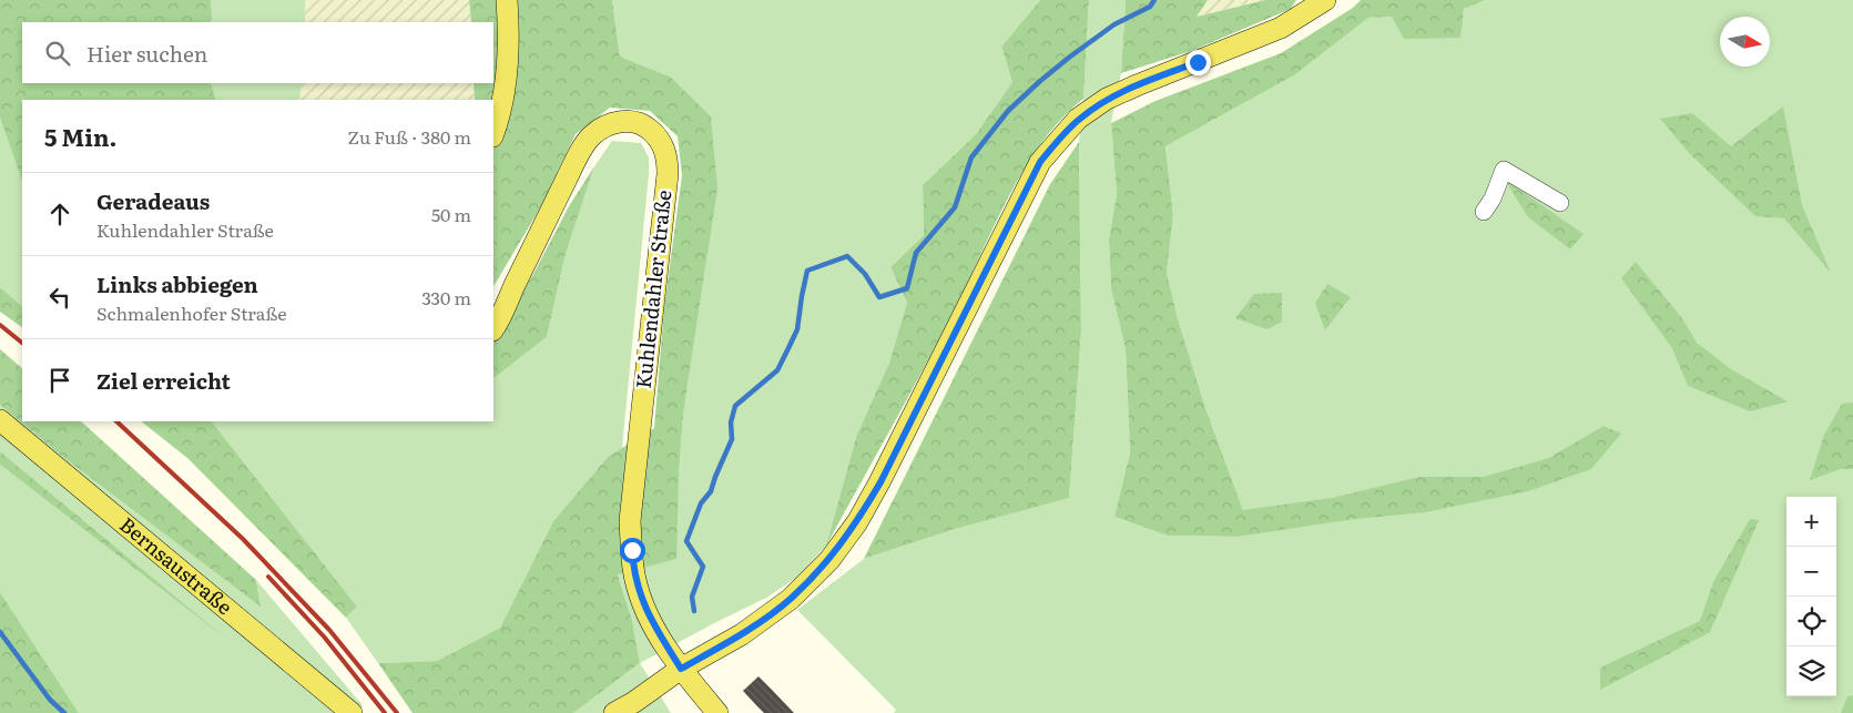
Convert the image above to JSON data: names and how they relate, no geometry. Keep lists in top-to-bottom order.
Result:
{
  "streets": {
    "main road": ["Kuhlendahler Straße", "Bernsaustraße"]
  },
  "north": "right",
  "page": {
    "search": "Hier suchen",
    "heading": ["5 Min.", "Zu Fuß · 380 m"],
    "list": [
      ["Geradeaus", "Kuhlendahler Straße", "50 m"],
      ["Links abbiegen", "Schmalenhofer Straße", "330 m"],
      "Ziel erreicht"
    ],
    "map_buttons": ["+", "−"]
  }
}
